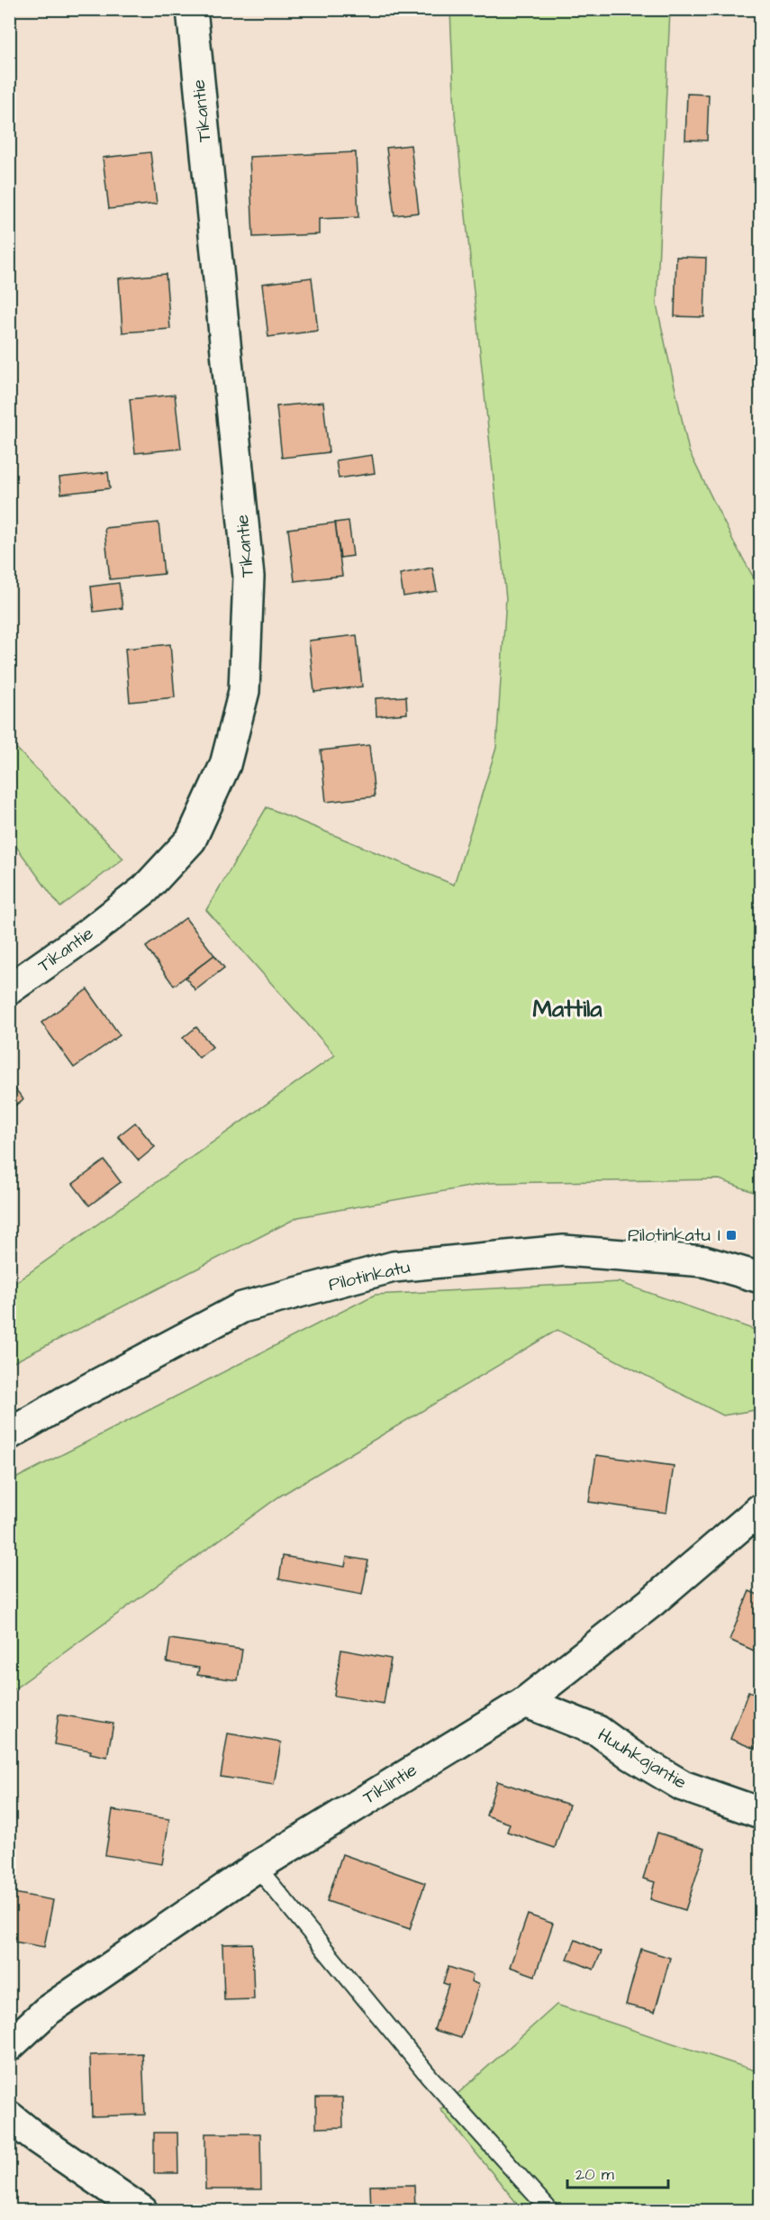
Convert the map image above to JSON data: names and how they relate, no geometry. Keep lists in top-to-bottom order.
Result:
{
  "streets": {
    "street": [
      "Tikantie",
      "Pilotinkatu",
      "Huuhkajantie",
      "Tiklintie"
    ]
  },
  "crossings": [
    ["Huuhkajantie", "Tiklintie"]
  ],
  "districts": ["Mattila"],
  "places": {
    "transit": ["Pilotinkatu I"]
  },
  "scale_bar": "20 m"
}
